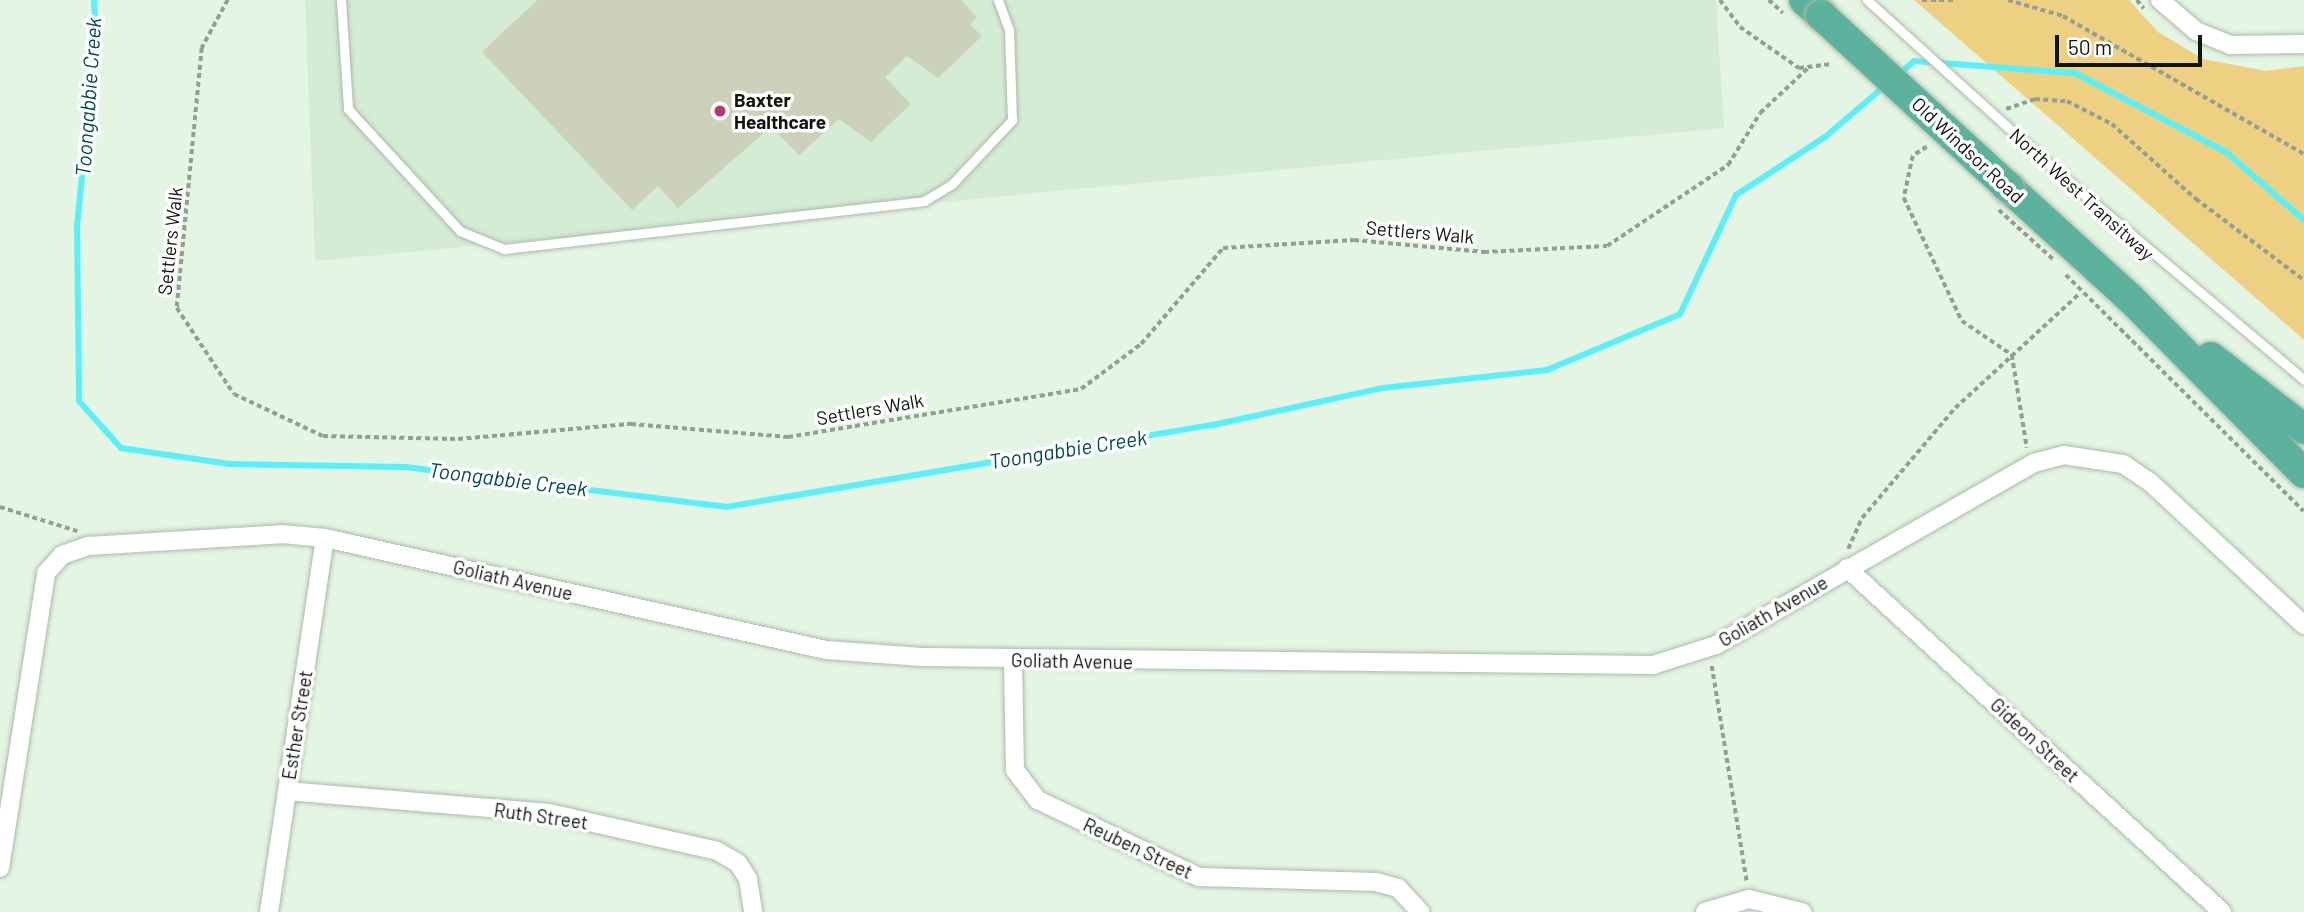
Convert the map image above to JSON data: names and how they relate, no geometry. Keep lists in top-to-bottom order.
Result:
{
  "streets": {
    "highway": ["Old Windsor Road"],
    "street": [
      "Goliath Avenue",
      "Esther Street",
      "Gideon Street",
      "Ruth Street",
      "Reuben Street"
    ],
    "lane": ["North West Transitway"],
    "path": ["Settlers Walk"]
  },
  "crossings": [
    ["Goliath Avenue", "Esther Street"],
    ["Goliath Avenue", "Gideon Street"],
    ["Goliath Avenue", "Reuben Street"],
    ["Esther Street", "Ruth Street"]
  ],
  "water": ["Toongabbie Creek"],
  "places": ["Baxter Healthcare"],
  "scale_bar": "50 m"
}
